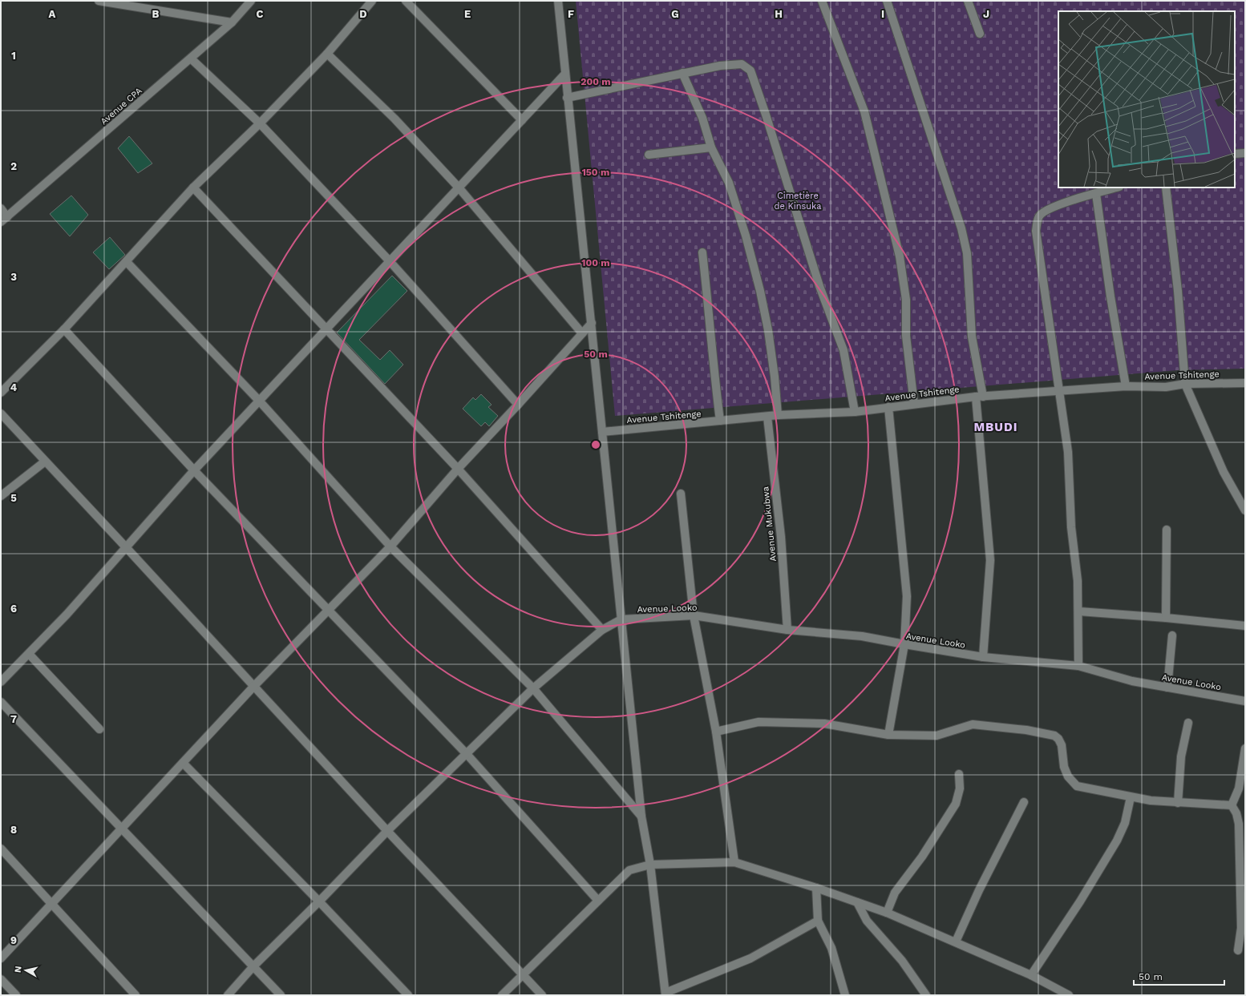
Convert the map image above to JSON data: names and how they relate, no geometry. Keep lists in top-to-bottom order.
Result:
{
  "streets": {
    "street": [
      "Avenue CPA",
      "Avenue Tshitenge",
      "Avenue Mukubwa",
      "Avenue Looko"
    ]
  },
  "crossings": [
    ["Avenue Tshitenge", "Avenue Mukubwa"],
    ["Avenue Mukubwa", "Avenue Looko"]
  ],
  "districts": ["MBUDI"],
  "parks": ["Cimetière de Kinsuka"],
  "scale_bar": "50 m",
  "north": "left",
  "grid": {
    "columns": [
      "A",
      "B",
      "C",
      "D",
      "E",
      "F",
      "G",
      "H",
      "I",
      "J"
    ],
    "rows": [
      "1",
      "2",
      "3",
      "4",
      "5",
      "6",
      "7",
      "8",
      "9"
    ]
  },
  "rings": [
    "200 m",
    "150 m",
    "100 m",
    "50 m"
  ]
}
